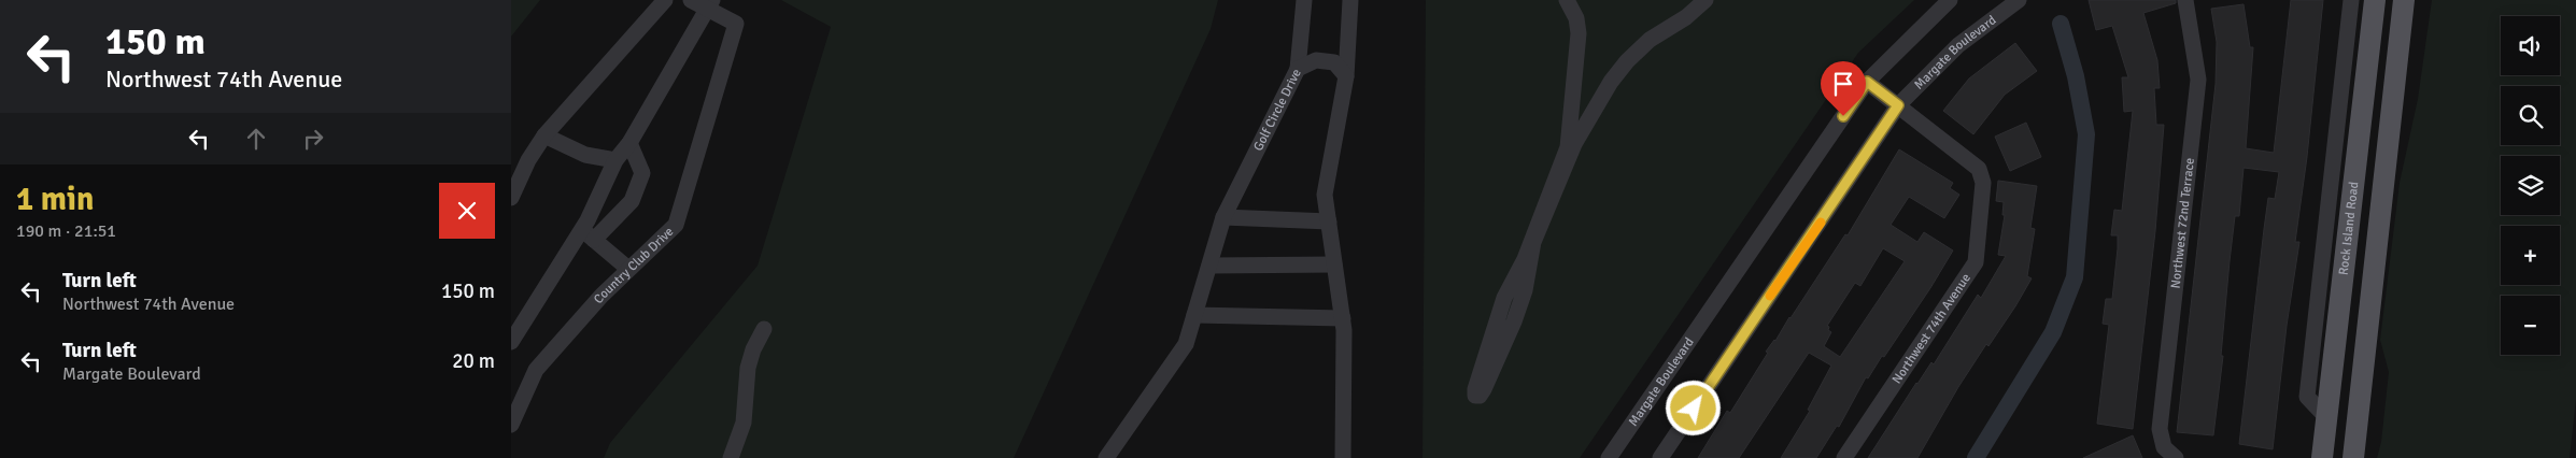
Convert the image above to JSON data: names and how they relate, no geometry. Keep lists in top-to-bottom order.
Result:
{
  "streets": {
    "main road": ["Rock Island Road"],
    "street": [
      "Margate Boulevard",
      "Golf Circle Drive",
      "Northwest 72nd Terrace",
      "Country Club Drive",
      "Northwest 74th Avenue"
    ]
  },
  "crossings": [
    ["Margate Boulevard", "Northwest 74th Avenue"]
  ],
  "page": {
    "turn": ["150 m", "Northwest 74th Avenue"],
    "map_buttons": ["+", "−"],
    "heading": ["1 min", "190 m · 21:51"],
    "list": [
      {
        "name": "Turn left",
        "note": "Northwest 74th Avenue",
        "value": "150 m"
      },
      {
        "name": "Turn left",
        "note": "Margate Boulevard",
        "value": "20 m"
      }
    ]
  }
}
